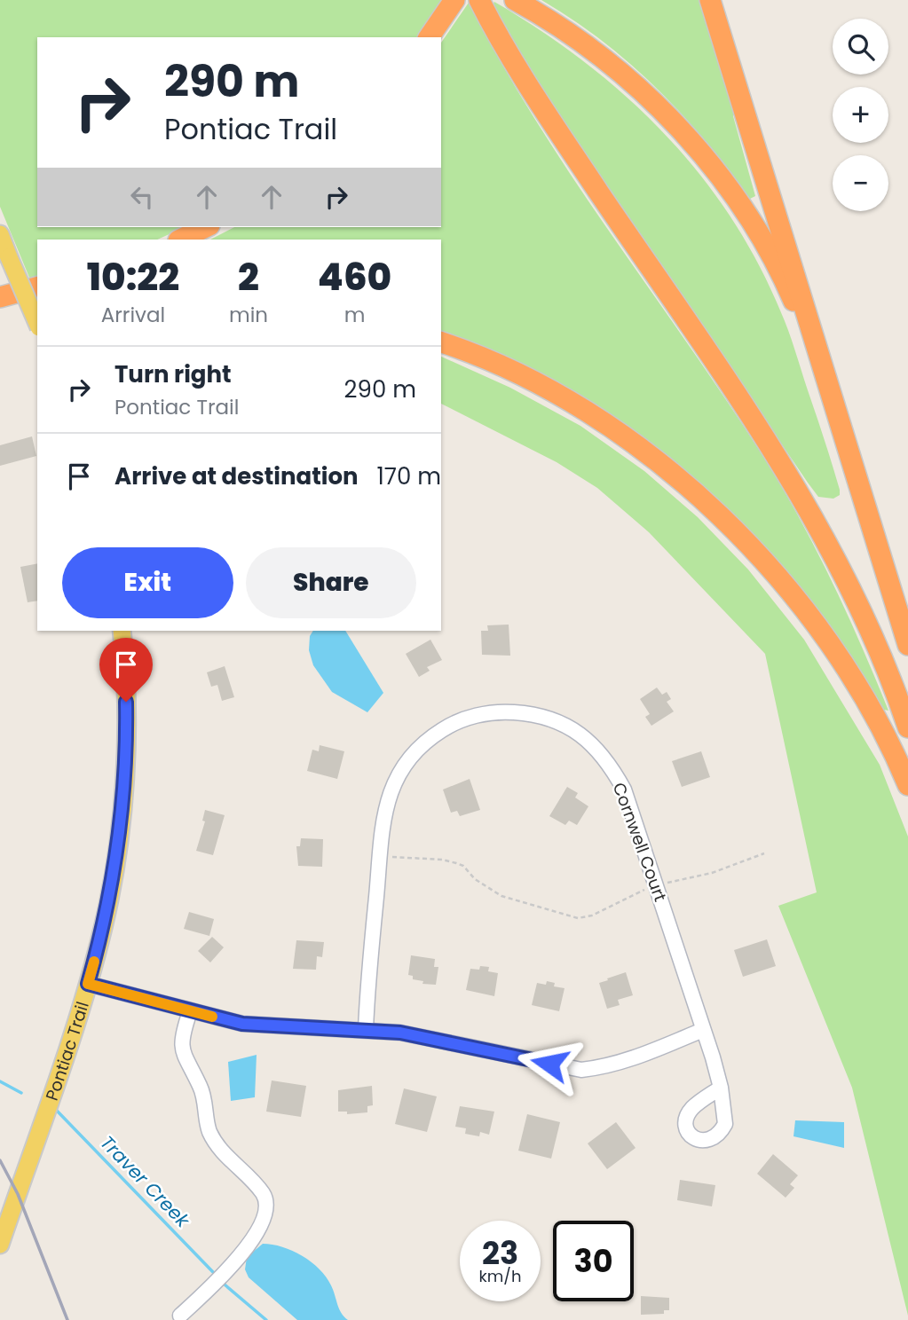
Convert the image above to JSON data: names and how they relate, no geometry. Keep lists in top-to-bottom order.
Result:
{
  "streets": {
    "main road": ["Pontiac Trail"],
    "street": ["Cornwell Court"]
  },
  "water": ["Traver Creek"],
  "page": {
    "map_buttons": ["+", "−"],
    "turn": ["290 m", "Pontiac Trail"],
    "eta": [
      "10:22",
      "Arrival",
      "2",
      "min",
      "460",
      "m"
    ],
    "list": [
      {
        "name": "Turn right",
        "note": "Pontiac Trail",
        "value": "290 m"
      },
      {
        "name": "Arrive at destination",
        "value": "170 m"
      }
    ],
    "buttons": ["Exit", "Share"],
    "speed": "23 km/h",
    "limit": "30"
  }
}
